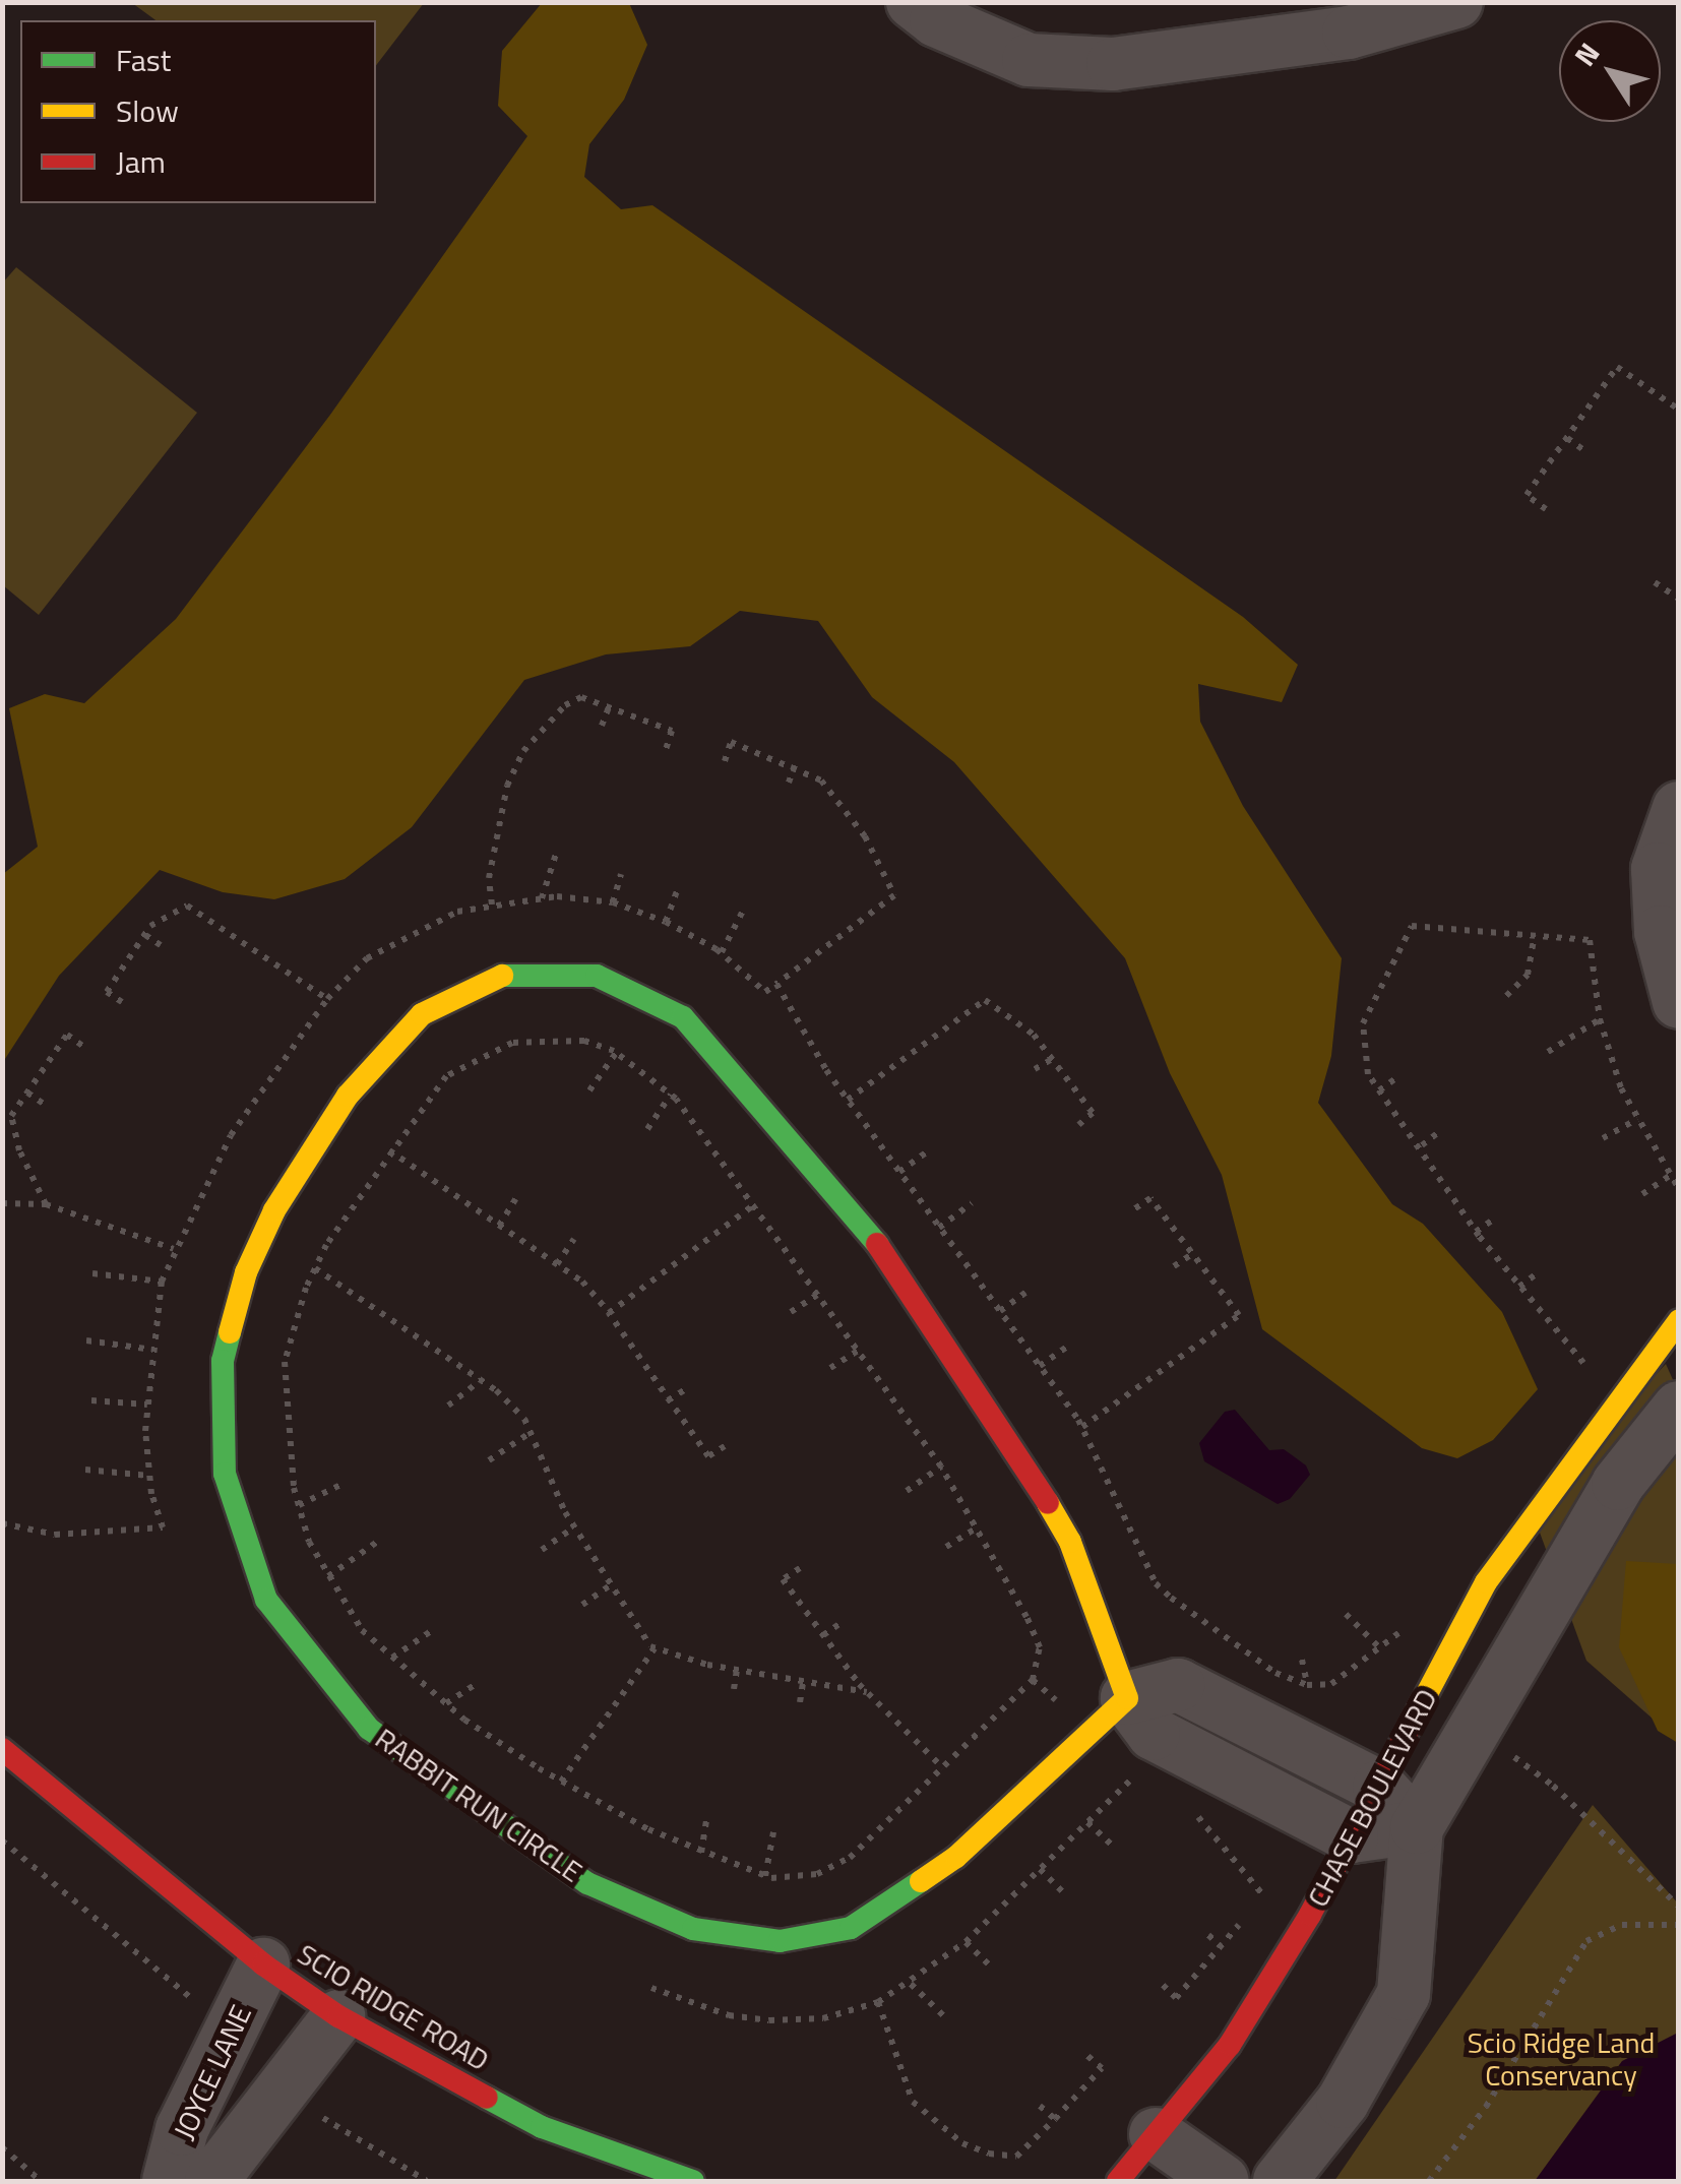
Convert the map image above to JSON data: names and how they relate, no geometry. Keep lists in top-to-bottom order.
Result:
{
  "streets": {
    "street": [
      "CHASE BOULEVARD",
      "RABBIT RUN CIRCLE",
      "SCIO RIDGE ROAD",
      "JOYCE LANE"
    ]
  },
  "crossings": [
    ["CHASE BOULEVARD", "RABBIT RUN CIRCLE"],
    ["SCIO RIDGE ROAD", "JOYCE LANE"]
  ],
  "parks": ["Scio Ridge Land Conservancy"],
  "legend": ["Fast", "Slow", "Jam"],
  "north": "top left"
}
